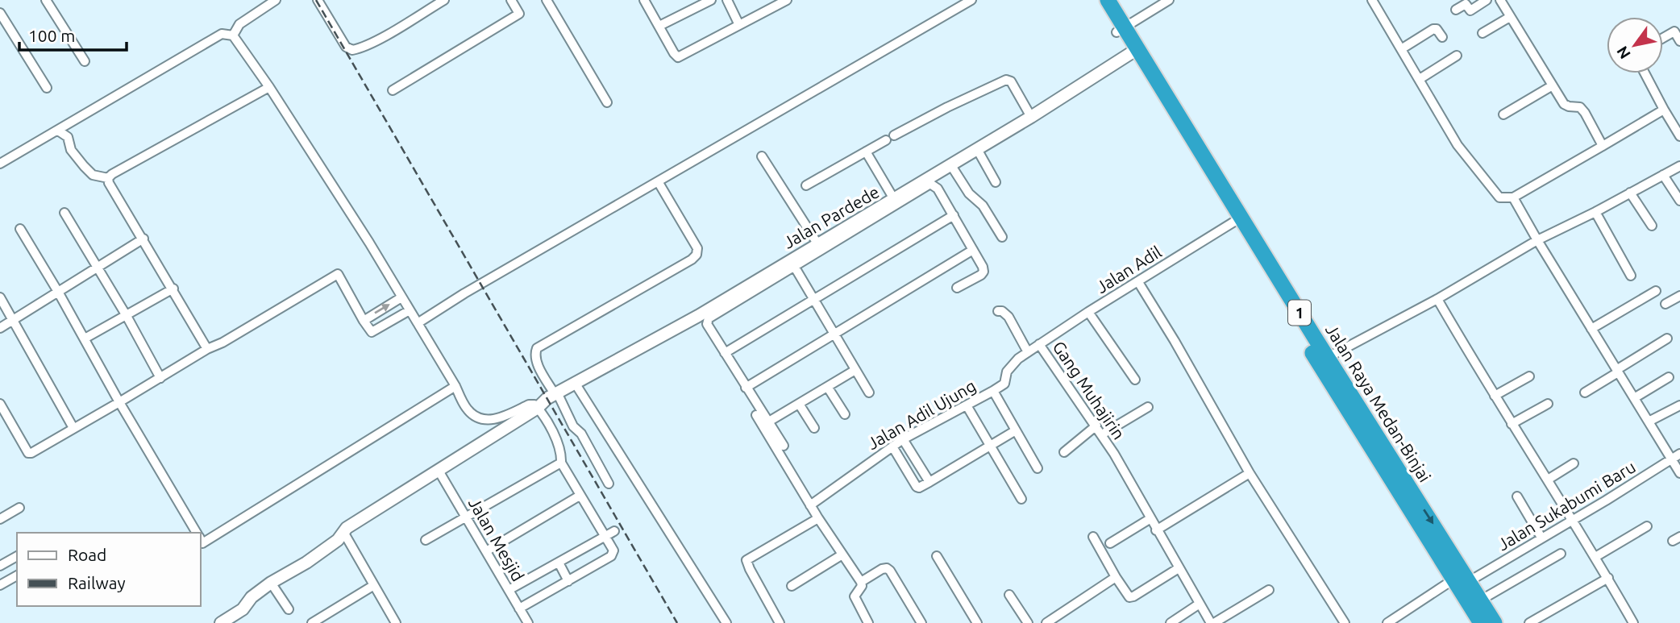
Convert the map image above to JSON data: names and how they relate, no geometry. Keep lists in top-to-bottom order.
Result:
{
  "streets": {
    "highway": ["1", "Jalan Raya Medan-Binjai"],
    "street": [
      "Jalan Pardede",
      "Jalan Adil",
      "Gang Muhajirin",
      "Jalan Adil Ujung",
      "Jalan Sukabumi Baru",
      "Jalan Mesjid"
    ]
  },
  "crossings": [
    ["Jalan Pardede", "Jalan Raya Medan-Binjai"],
    ["Jalan Pardede", "Jalan Mesjid"],
    ["Jalan Adil", "Gang Muhajirin"],
    ["Jalan Adil", "Jalan Raya Medan-Binjai"],
    ["Jalan Adil", "Jalan Adil Ujung"],
    ["Gang Muhajirin", "Jalan Adil Ujung"],
    ["Jalan Raya Medan-Binjai", "Jalan Sukabumi Baru"]
  ],
  "legend": ["Road", "Railway"],
  "scale_bar": "100 m",
  "north": "bottom left"
}
